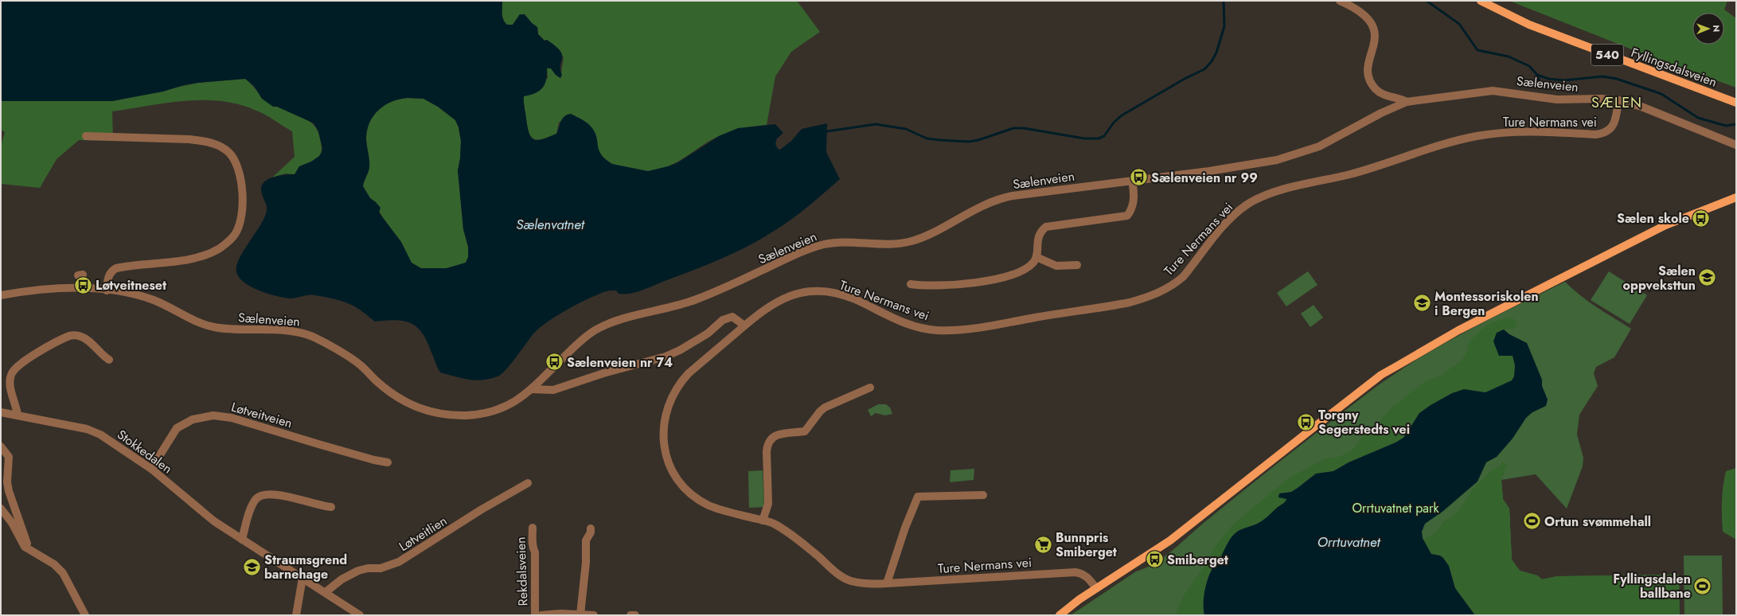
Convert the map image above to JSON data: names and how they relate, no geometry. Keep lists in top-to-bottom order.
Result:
{
  "streets": {
    "main road": ["540", "Fyllingsdalsveien"],
    "street": [
      "Sælenveien",
      "Ture Nermans vei",
      "Løtveitveien",
      "Stokkedalen",
      "Løtveitlien",
      "Rekdalsveien"
    ]
  },
  "crossings": [
    ["Sælenveien", "Ture Nermans vei"],
    ["Løtveitveien", "Stokkedalen"],
    ["Stokkedalen", "Løtveitlien"]
  ],
  "districts": ["SÆLEN"],
  "water": ["Sælenvatnet", "Orrtuvatnet"],
  "parks": ["Orrtuvatnet park"],
  "places": {
    "bus stop": [
      "Sælenveien nr 99",
      "Sælen skole",
      "Løtveitneset",
      "Sælenveien nr 74",
      "Torgny Segerstedts vei",
      "Smiberget"
    ],
    "school or university": ["Sælen oppveksttun", "Montessoriskolen i Bergen", "Straumsgrend barnehage"],
    "sports": ["Ortun svømmehall", "Fyllingsdalen ballbane"],
    "supermarket": ["Bunnpris Smiberget"]
  },
  "north": "right"
}
